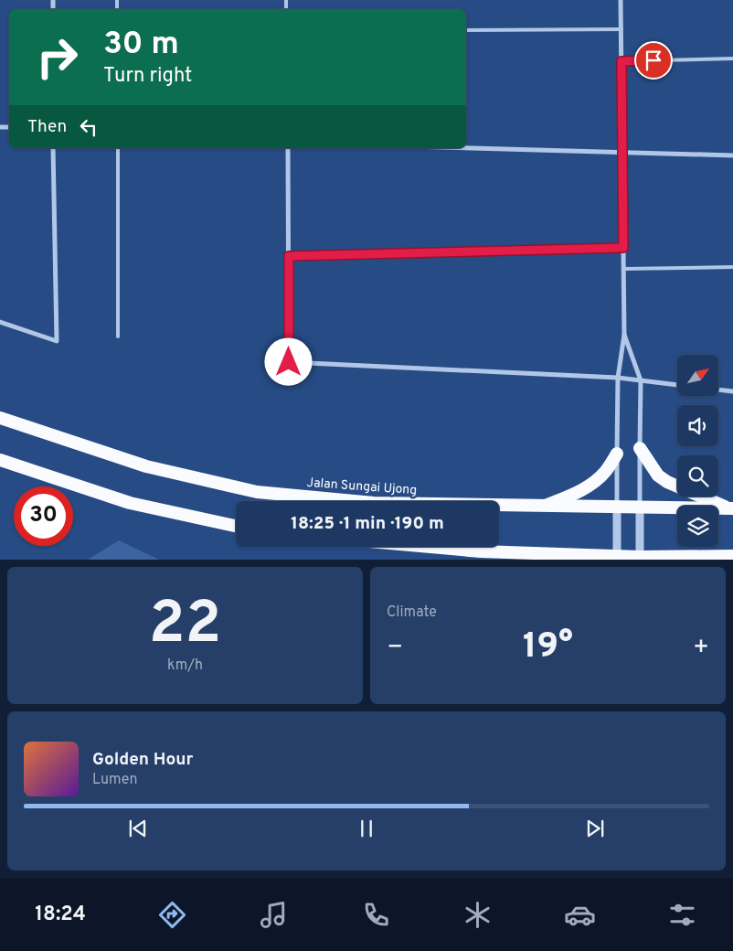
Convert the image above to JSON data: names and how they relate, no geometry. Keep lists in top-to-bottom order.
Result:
{
  "streets": {
    "highway": ["Jalan Sungai Ujong"]
  },
  "north": "top right",
  "page": {
    "turn": ["30 m", "Turn right"],
    "then": "Then",
    "limit": "30",
    "trip": "18:25 · 1 min · 190 m",
    "tile": [
      ["22", "km/h"],
      "Climate"
    ],
    "heat": ["−", "19°", "+"],
    "song": ["Golden Hour", "Lumen"],
    "tabs": "18:24"
  }
}
